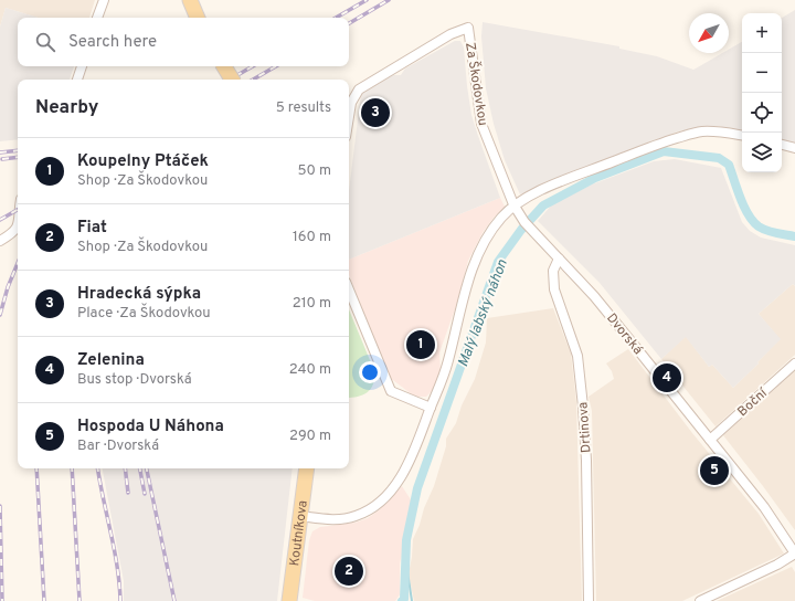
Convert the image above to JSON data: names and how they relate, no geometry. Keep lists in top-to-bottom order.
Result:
{
  "streets": {
    "main road": ["Koutníkova"],
    "street": [
      "Za Škodovkou",
      "Dvorská",
      "Boční",
      "Drtinova"
    ]
  },
  "crossings": [
    ["Za Škodovkou", "Dvorská"],
    ["Dvorská", "Boční"],
    ["Dvorská", "Drtinova"]
  ],
  "water": ["Malý labský náhon"],
  "north": "bottom left",
  "page": {
    "map_buttons": ["+", "−"],
    "search": "Search here",
    "heading": ["Nearby", "5 results"],
    "pins": [
      "3",
      "1",
      "4",
      "5",
      "2"
    ],
    "list": [
      {
        "mark": "1",
        "name": "Koupelny Ptáček",
        "note": "Shop · Za Škodovkou",
        "value": "50 m"
      },
      {
        "mark": "2",
        "name": "Fiat",
        "note": "Shop · Za Škodovkou",
        "value": "160 m"
      },
      {
        "mark": "3",
        "name": "Hradecká sýpka",
        "note": "Place · Za Škodovkou",
        "value": "210 m"
      },
      {
        "mark": "4",
        "name": "Zelenina",
        "note": "Bus stop · Dvorská",
        "value": "240 m"
      },
      {
        "mark": "5",
        "name": "Hospoda U Náhona",
        "note": "Bar · Dvorská",
        "value": "290 m"
      }
    ]
  }
}
